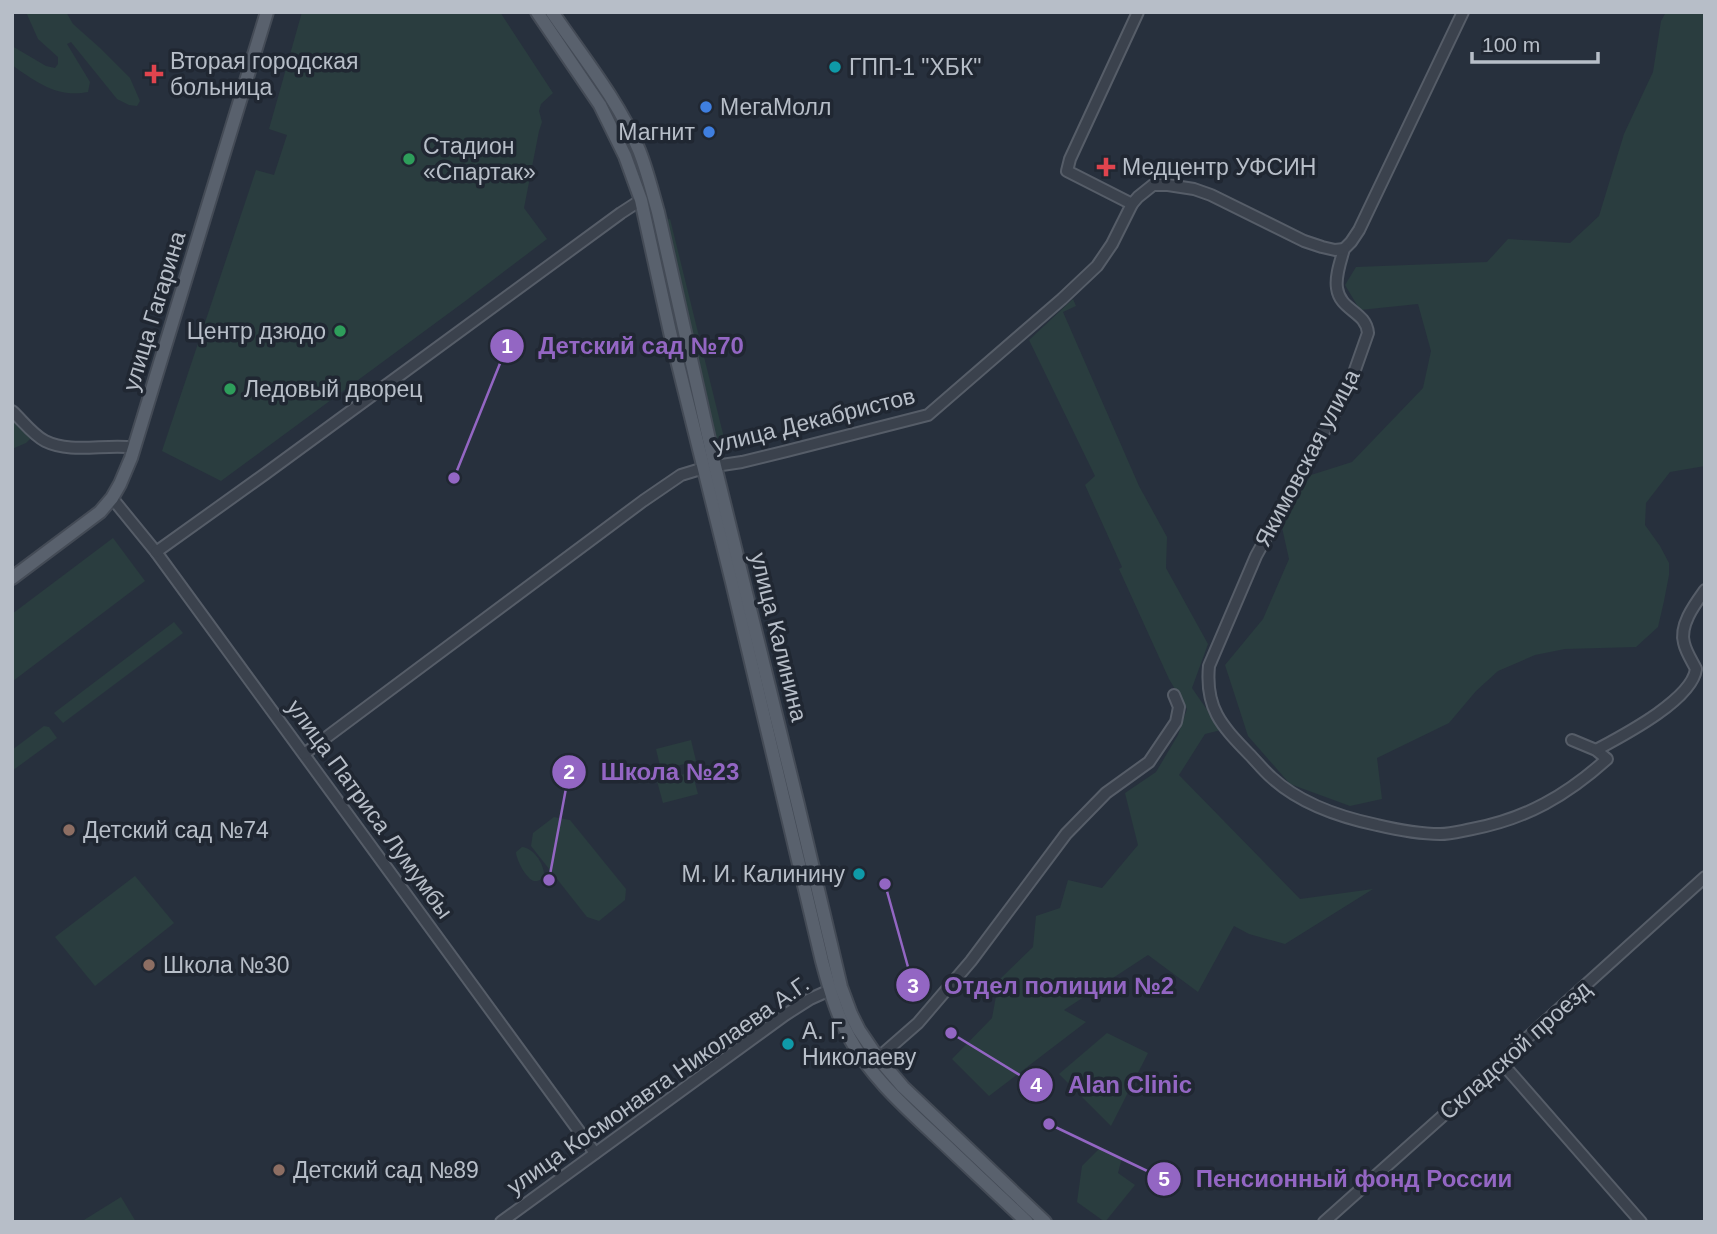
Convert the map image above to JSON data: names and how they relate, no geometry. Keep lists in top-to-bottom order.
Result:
{
  "streets": {
    "main road": ["улица Гагарина", "улица Калинина"],
    "street": [
      "улица Декабристов",
      "Якимовская улица",
      "улица Патриса Лумумбы",
      "Складской проезд",
      "улица Космонавта Николаева А.Г."
    ]
  },
  "crossings": [
    ["улица Гагарина", "улица Патриса Лумумбы"],
    ["улица Декабристов", "улица Калинина"],
    ["улица Декабристов", "улица Патриса Лумумбы"],
    ["улица Калинина", "улица Космонавта Николаева А.Г."],
    ["улица Патриса Лумумбы", "улица Космонавта Николаева А.Г."]
  ],
  "places": {
    "other": [
      "ГПП-1 \"ХБК\"",
      "МегаМолл",
      "Магнит",
      "Стадион «Спартак»",
      "Центр дзюдо",
      "Ледовый дворец",
      "Детский сад №70",
      "Детский сад №74",
      "М. И. Калинину",
      "Школа №23",
      "Отдел полиции №2",
      "Школа №30",
      "Alan Clinic",
      "А. Г. Николаеву",
      "Пенсионный фонд России",
      "Детский сад №89"
    ],
    "health": ["Вторая городская больница", "Медцентр УФСИН"]
  },
  "scale_bar": "100 m"
}
